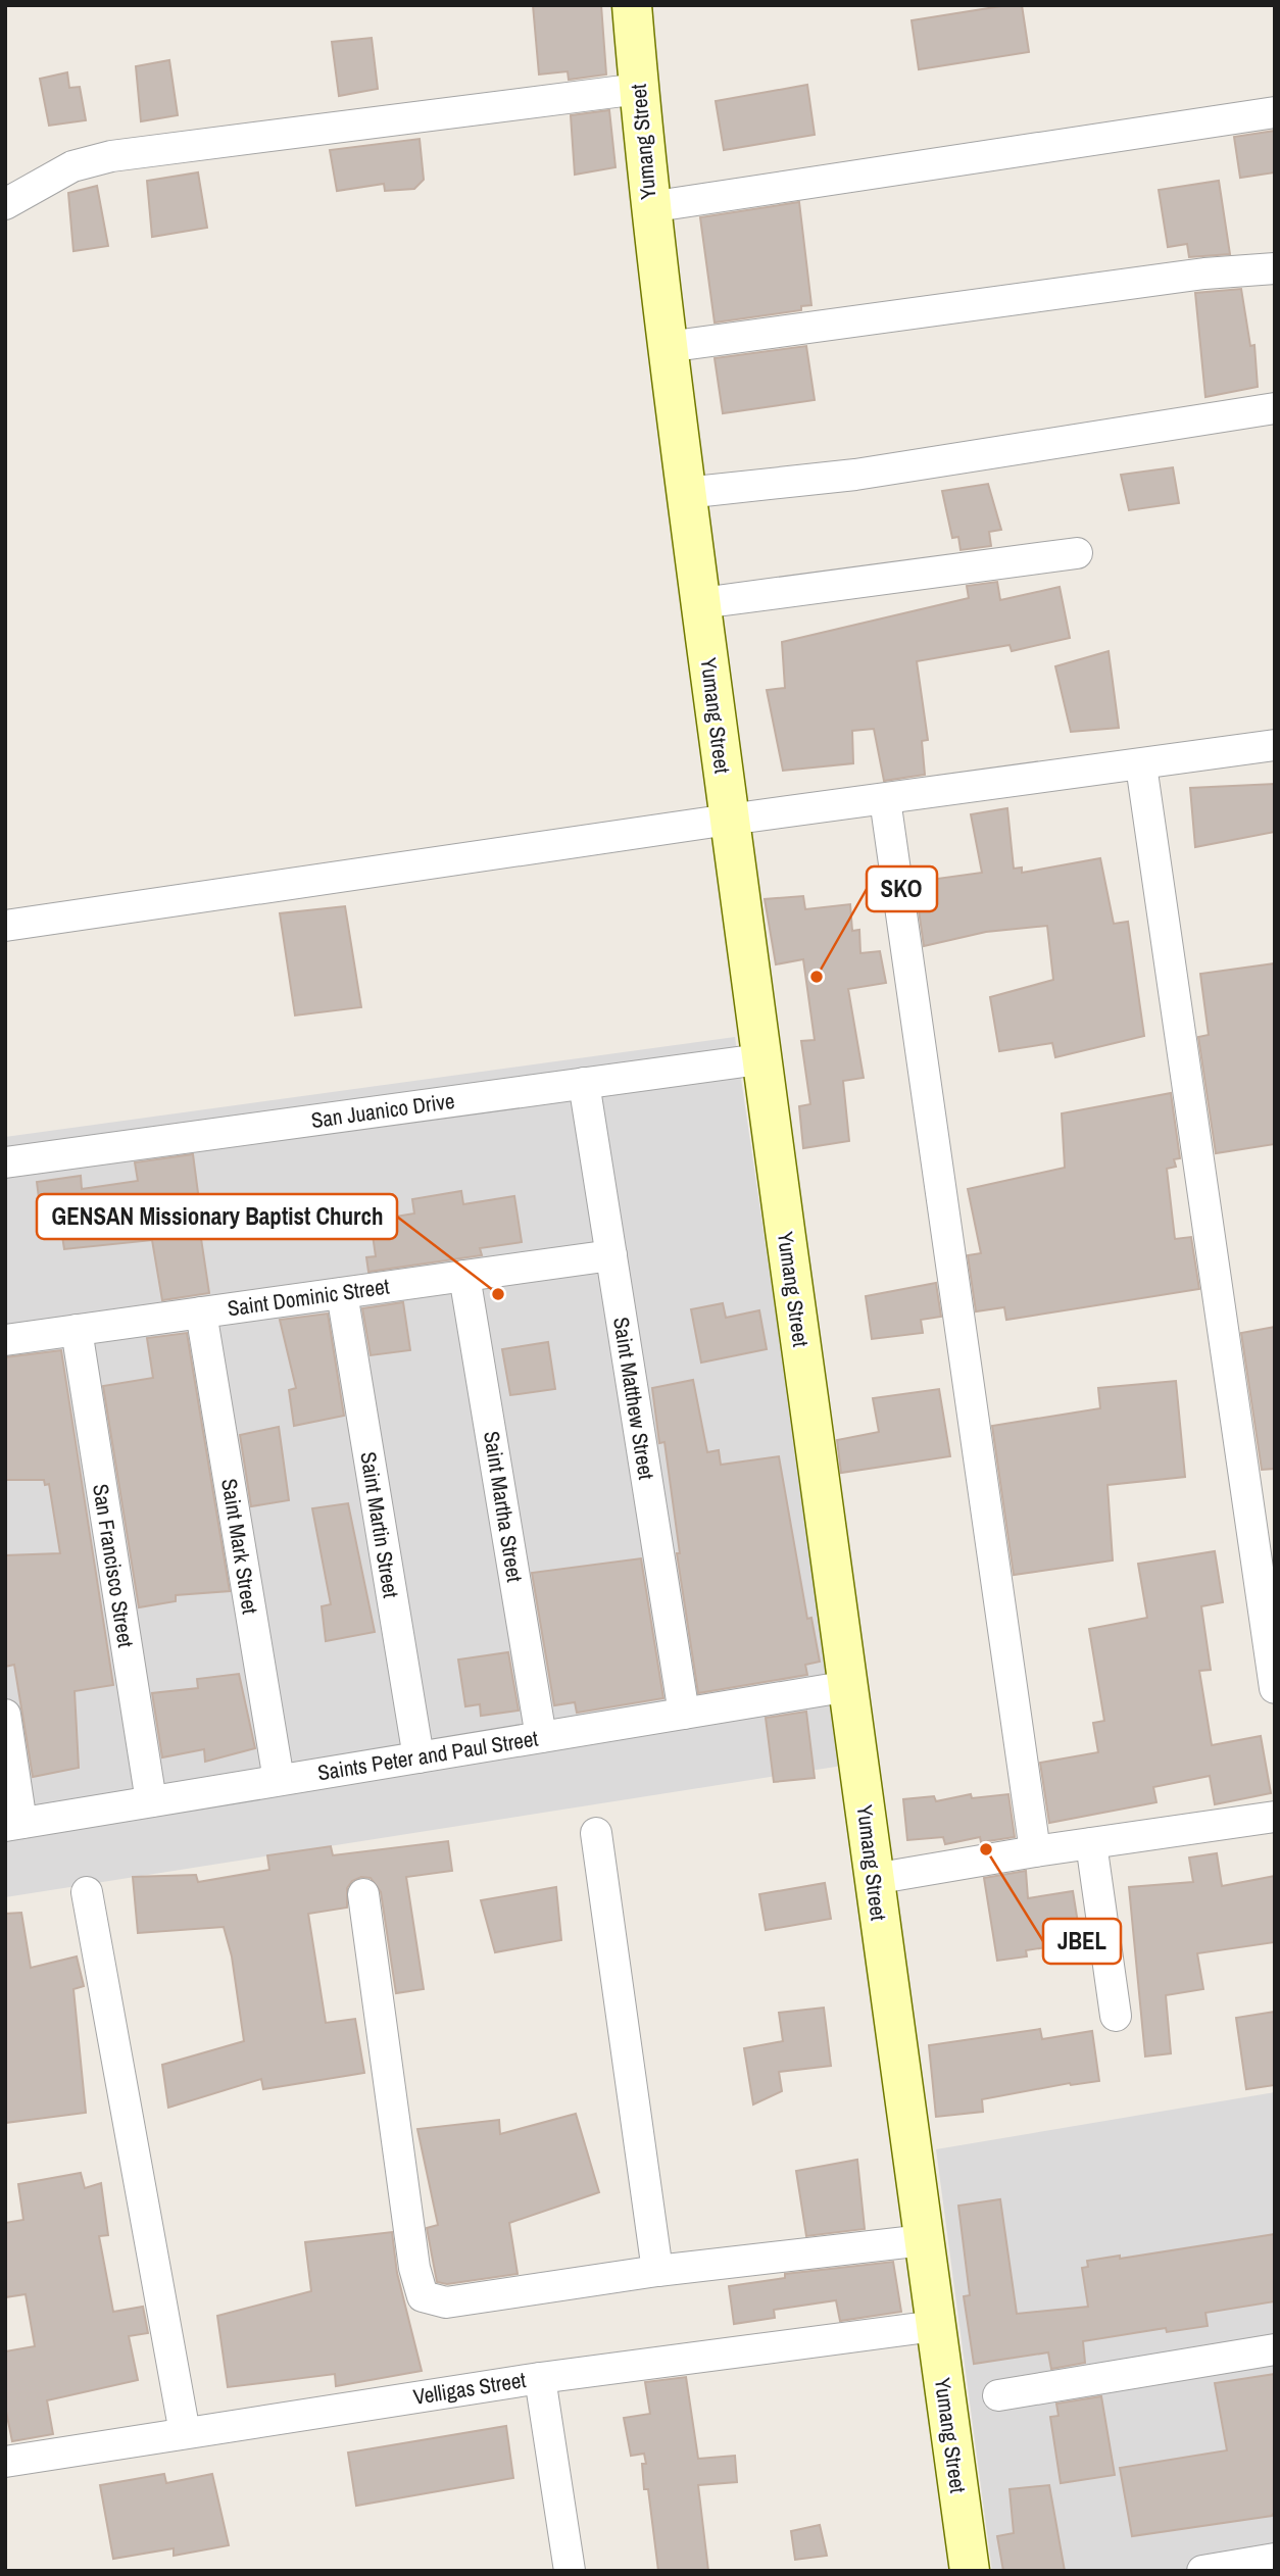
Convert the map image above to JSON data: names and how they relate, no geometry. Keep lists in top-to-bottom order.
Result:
{
  "streets": {
    "main road": ["Yumang Street"],
    "street": [
      "San Juanico Drive",
      "Saint Dominic Street",
      "Saint Matthew Street",
      "Saint Martha Street",
      "Saint Martin Street",
      "Saint Mark Street",
      "San Francisco Street",
      "Saints Peter and Paul Street",
      "Velligas Street"
    ]
  },
  "crossings": [
    ["Yumang Street", "San Juanico Drive"],
    ["Yumang Street", "Saints Peter and Paul Street"],
    ["Yumang Street", "Velligas Street"],
    ["San Juanico Drive", "Saint Matthew Street"],
    ["Saint Dominic Street", "Saint Matthew Street"],
    ["Saint Dominic Street", "Saint Martha Street"],
    ["Saint Dominic Street", "Saint Martin Street"],
    ["Saint Dominic Street", "Saint Mark Street"],
    ["Saint Dominic Street", "San Francisco Street"],
    ["Saint Matthew Street", "Saints Peter and Paul Street"],
    ["Saint Martha Street", "Saints Peter and Paul Street"],
    ["Saint Martin Street", "Saints Peter and Paul Street"],
    ["Saint Mark Street", "Saints Peter and Paul Street"],
    ["San Francisco Street", "Saints Peter and Paul Street"]
  ],
  "places": ["SKO", "GENSAN Missionary Baptist Church", "JBEL"]
}
